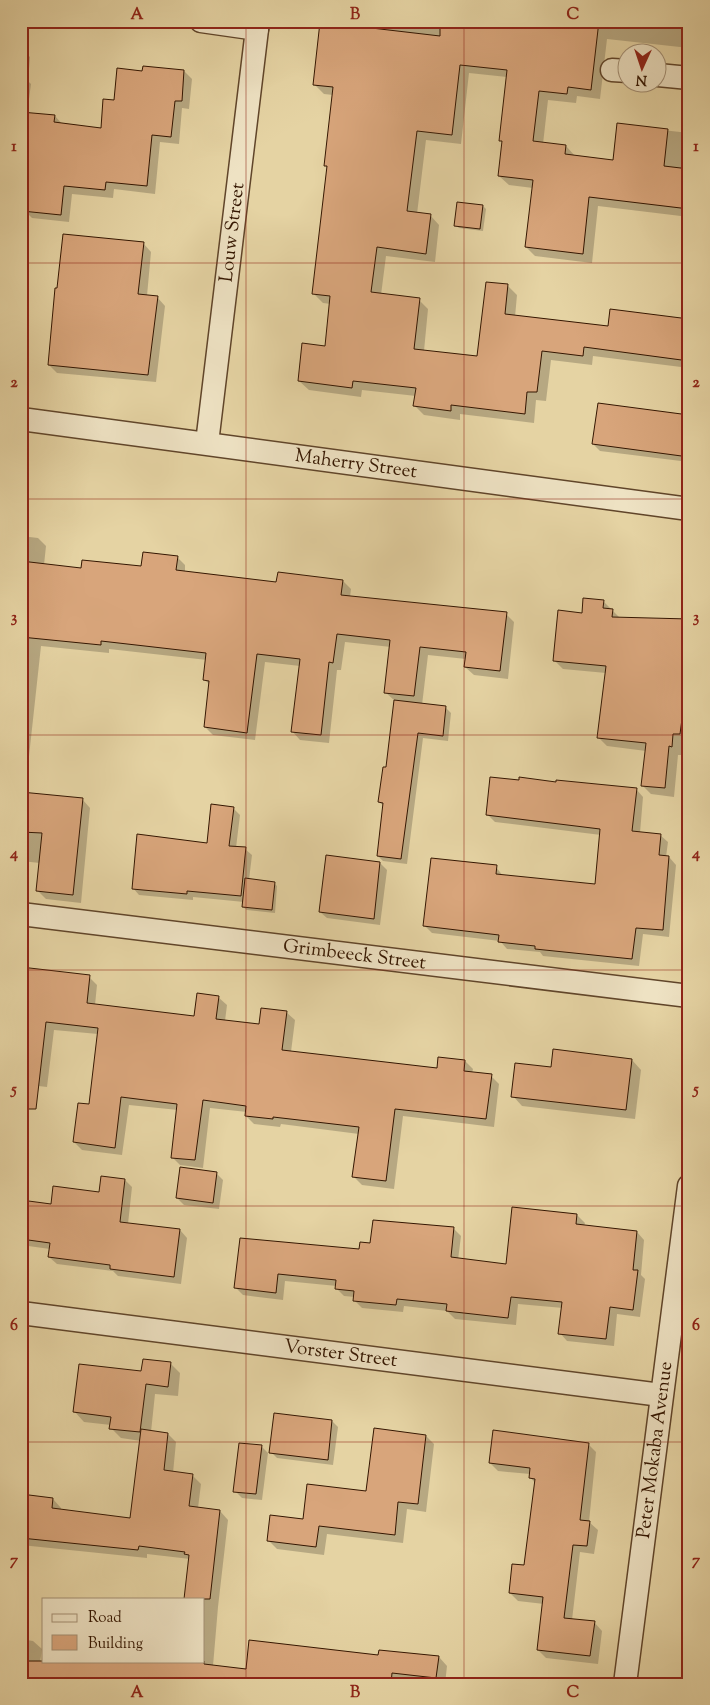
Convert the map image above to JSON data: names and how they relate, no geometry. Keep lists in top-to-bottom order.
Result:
{
  "streets": {
    "street": [
      "Louw Street",
      "Maherry Street",
      "Grimbeeck Street",
      "Vorster Street",
      "Peter Mokaba Avenue"
    ]
  },
  "crossings": [
    ["Louw Street", "Maherry Street"],
    ["Vorster Street", "Peter Mokaba Avenue"]
  ],
  "legend": ["Road", "Building"],
  "north": "bottom",
  "grid": {
    "columns": ["A", "B", "C"],
    "rows": [
      "1",
      "2",
      "3",
      "4",
      "5",
      "6",
      "7"
    ]
  }
}
